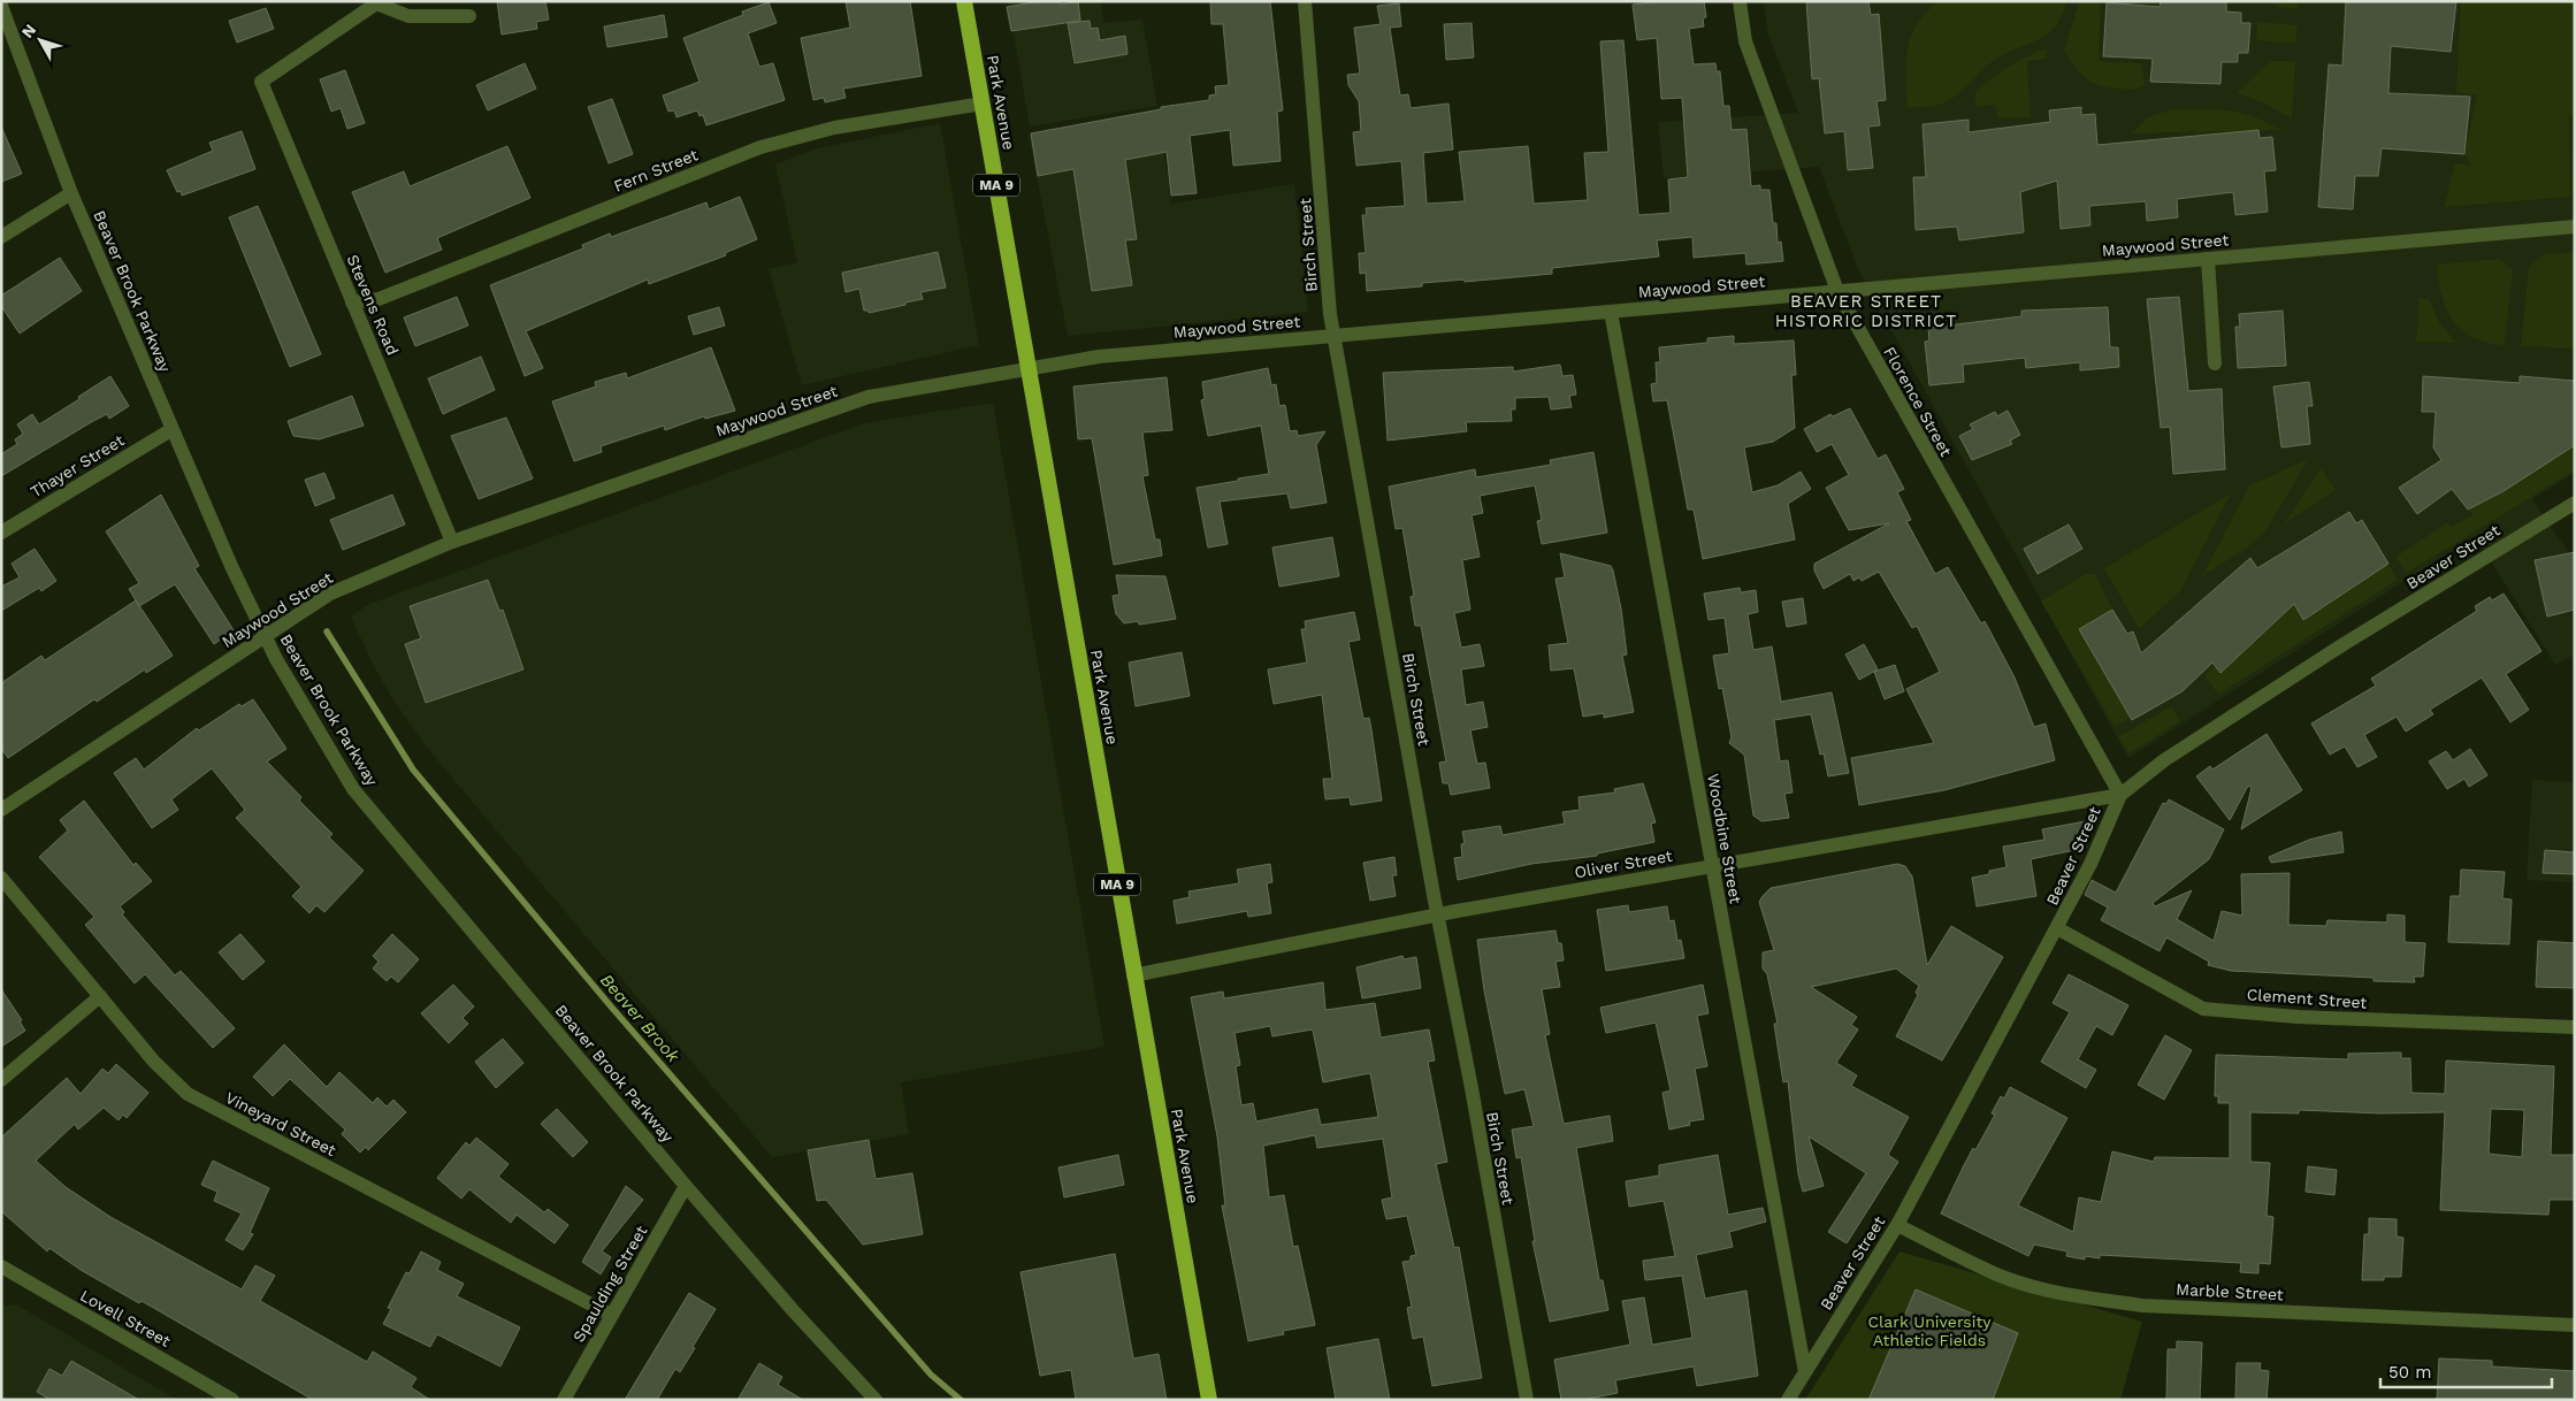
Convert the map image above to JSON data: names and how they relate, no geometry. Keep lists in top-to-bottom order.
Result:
{
  "streets": {
    "highway": ["Park Avenue", "MA 9"],
    "street": [
      "Fern Street",
      "Birch Street",
      "Maywood Street",
      "Beaver Brook Parkway",
      "Stevens Road",
      "Florence Street",
      "Thayer Street",
      "Beaver Street",
      "Woodbine Street",
      "Oliver Street",
      "Clement Street",
      "Vineyard Street",
      "Spaulding Street",
      "Marble Street",
      "Lovell Street"
    ]
  },
  "crossings": [
    ["Park Avenue", "Fern Street"],
    ["Park Avenue", "Maywood Street"],
    ["Park Avenue", "Oliver Street"],
    ["Fern Street", "Stevens Road"],
    ["Birch Street", "Maywood Street"],
    ["Birch Street", "Oliver Street"],
    ["Maywood Street", "Beaver Brook Parkway"],
    ["Maywood Street", "Stevens Road"],
    ["Maywood Street", "Florence Street"],
    ["Maywood Street", "Woodbine Street"],
    ["Beaver Brook Parkway", "Thayer Street"],
    ["Beaver Brook Parkway", "Spaulding Street"],
    ["Florence Street", "Beaver Street"],
    ["Florence Street", "Oliver Street"],
    ["Beaver Street", "Woodbine Street"],
    ["Beaver Street", "Oliver Street"],
    ["Beaver Street", "Clement Street"],
    ["Beaver Street", "Marble Street"],
    ["Woodbine Street", "Oliver Street"],
    ["Vineyard Street", "Spaulding Street"]
  ],
  "districts": ["BEAVER STREET HISTORIC DISTRICT"],
  "water": ["Beaver Brook"],
  "parks": ["Clark University Athletic Fields"],
  "scale_bar": "50 m",
  "north": "top left"
}
